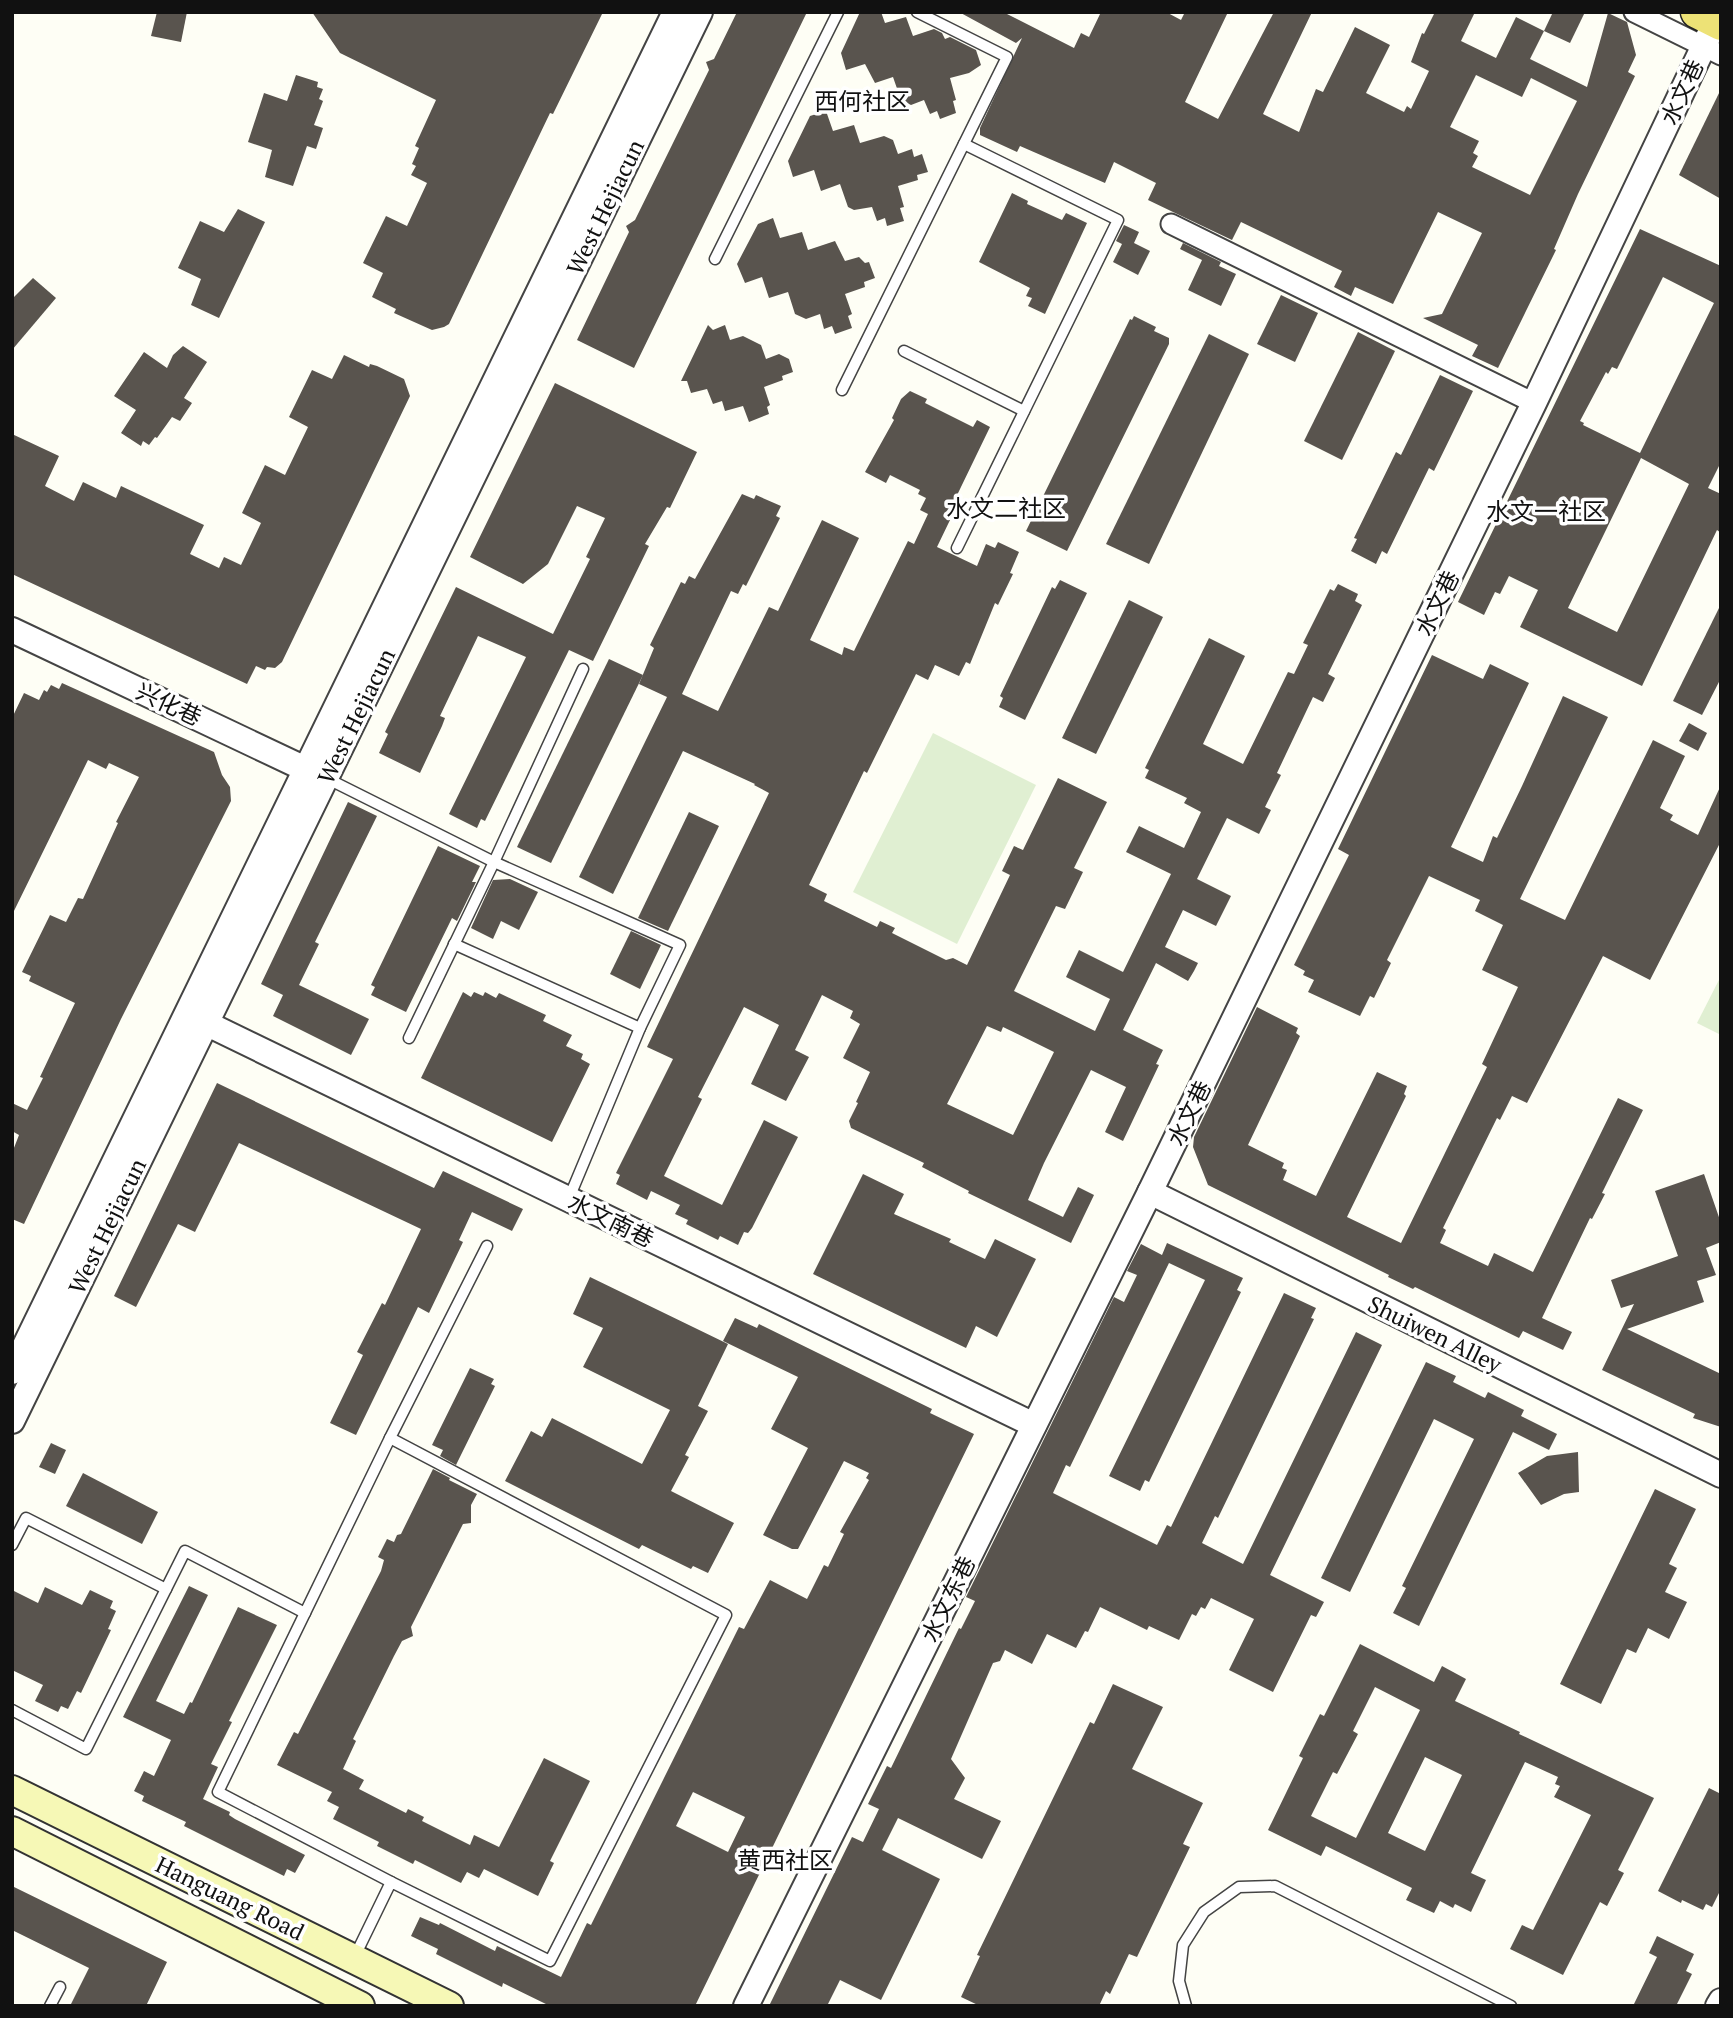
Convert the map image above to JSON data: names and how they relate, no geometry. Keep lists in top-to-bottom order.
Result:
{
  "streets": {
    "main road": ["Hanguang Road"],
    "street": [
      "水文巷",
      "West Hejiacun",
      "兴化巷",
      "水文南巷",
      "Shuiwen Alley",
      "水文东巷"
    ]
  },
  "crossings": [
    ["水文巷", "Shuiwen Alley"],
    ["水文巷", "水文东巷"],
    ["West Hejiacun", "兴化巷"],
    ["West Hejiacun", "水文南巷"],
    ["水文南巷", "水文东巷"],
    ["Shuiwen Alley", "水文东巷"]
  ],
  "districts": [
    "西何社区",
    "水文二社区",
    "水文一社区",
    "黄西社区"
  ]
}
